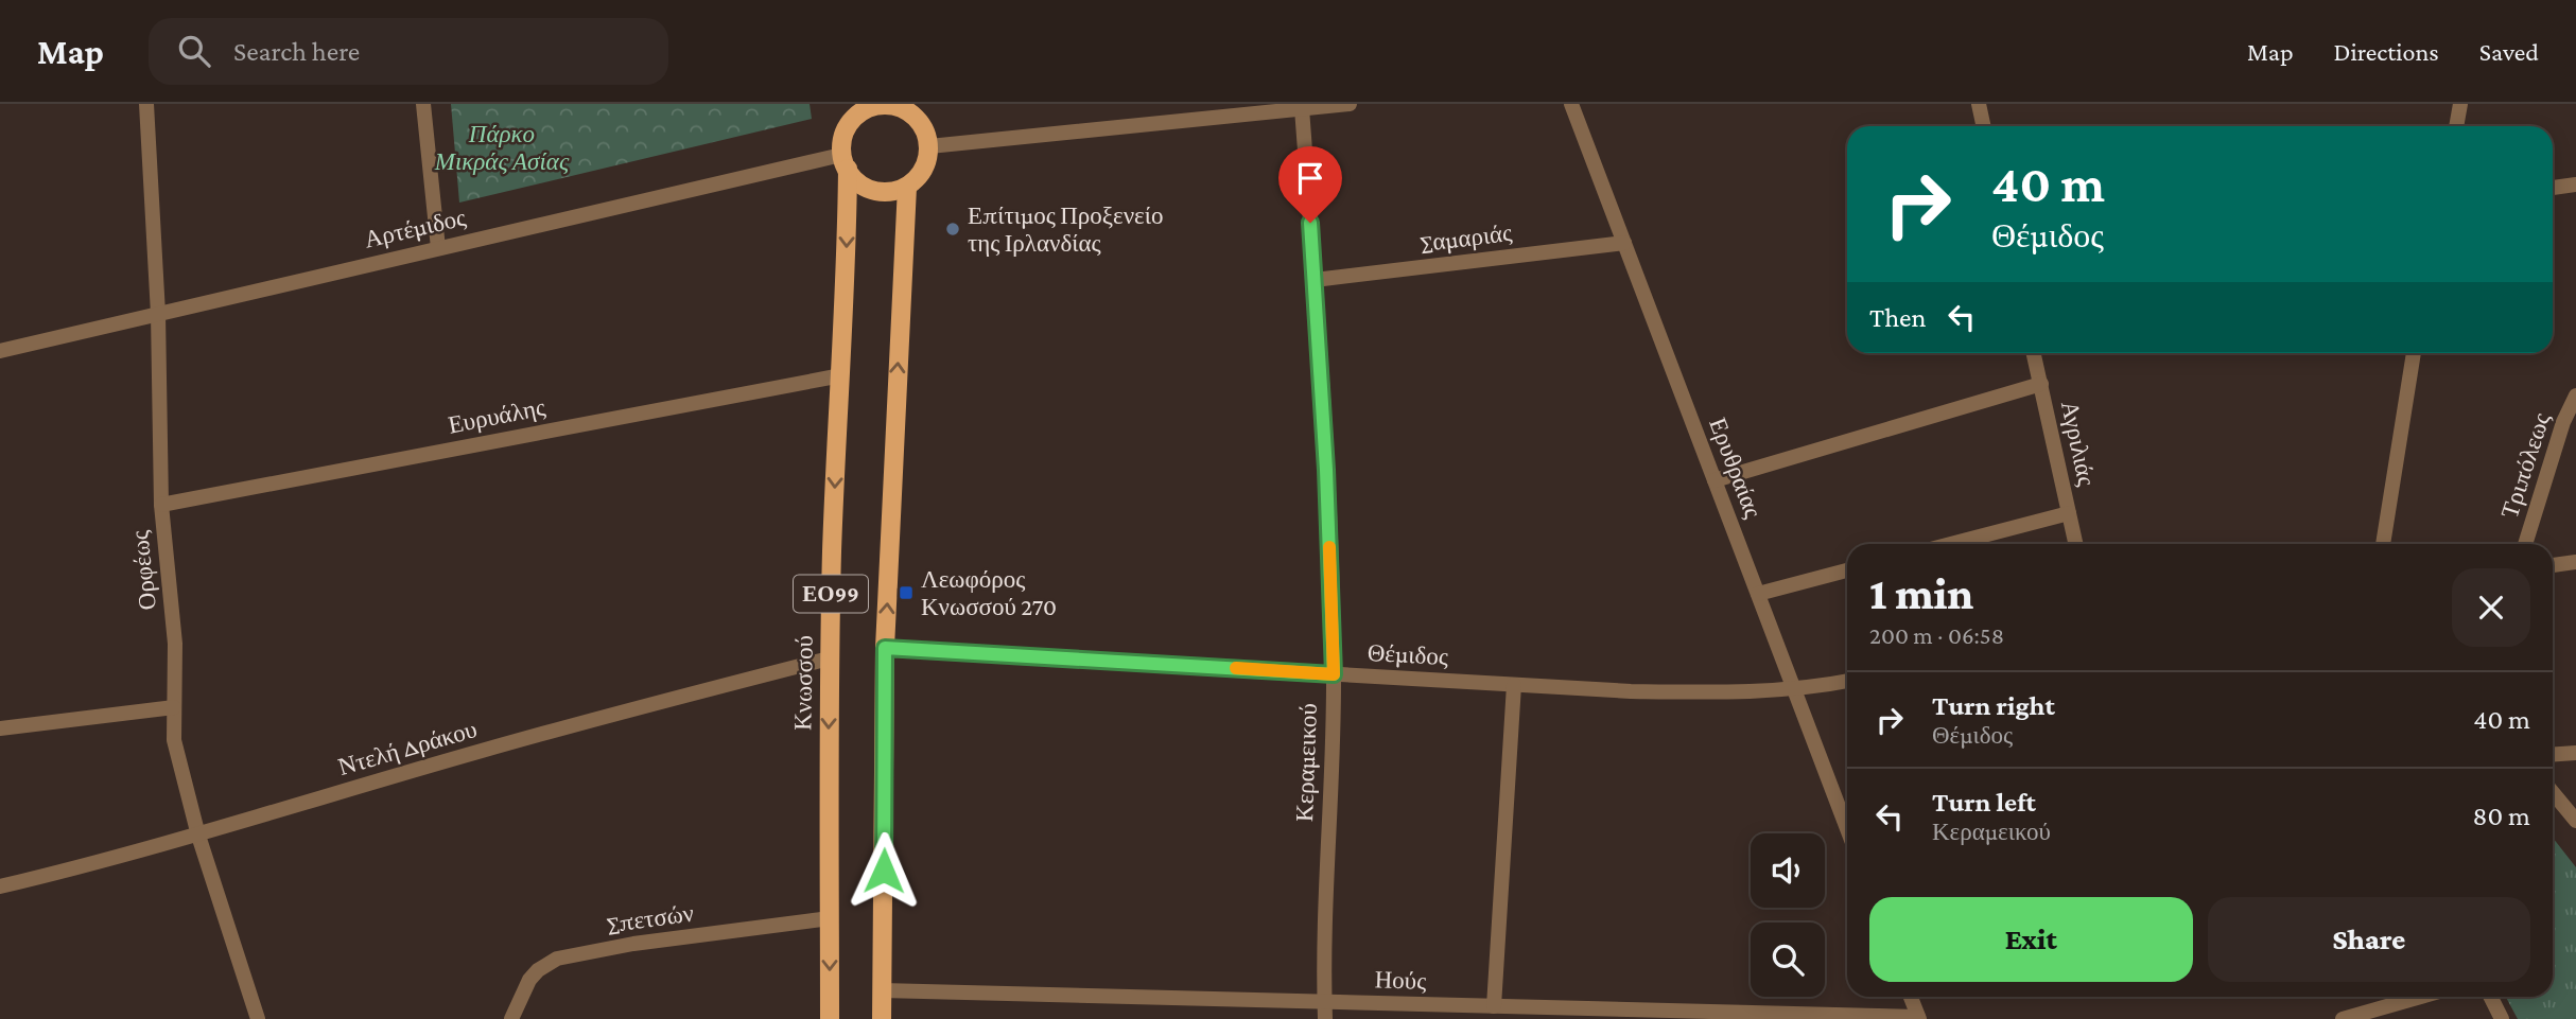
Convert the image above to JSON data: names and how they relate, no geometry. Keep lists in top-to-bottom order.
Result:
{
  "streets": {
    "main road": ["ΕΟ99", "Κνωσσού"],
    "street": [
      "Αρτέμιδος",
      "Σαμαριάς",
      "Ευρυάλης",
      "Αγριλιάς",
      "Τριπόλεως",
      "Ερυθραίας",
      "Ορφέως",
      "Θέμιδος",
      "Ντελή Δράκου",
      "Κεραμεικού",
      "Σπετσών",
      "Ηούς"
    ]
  },
  "crossings": [
    ["Αρτέμιδος", "Ορφέως"],
    ["Αρτέμιδος", "ΕΟ99"],
    ["Αρτέμιδος", "Κνωσσού"],
    ["Σαμαριάς", "Ερυθραίας"],
    ["Σαμαριάς", "Κεραμεικού"],
    ["Ευρυάλης", "Ορφέως"],
    ["Ευρυάλης", "Κνωσσού"],
    ["Ερυθραίας", "Θέμιδος"],
    ["Ορφέως", "Ντελή Δράκου"],
    ["ΕΟ99", "Θέμιδος"],
    ["ΕΟ99", "Κνωσσού"],
    ["ΕΟ99", "Ηούς"],
    ["Θέμιδος", "Κεραμεικού"],
    ["Κνωσσού", "Ντελή Δράκου"],
    ["Κνωσσού", "Σπετσών"],
    ["Κεραμεικού", "Ηούς"]
  ],
  "parks": ["Πάρκο Μικράς Ασίας"],
  "places": {
    "other": ["Επίτιμος Προξενείο της Ιρλανδίας"],
    "transit": ["Λεωφόρος Κνωσσού 270"]
  },
  "page": {
    "header": "Map",
    "search": "Search here",
    "nav": ["Map", "Directions", "Saved"],
    "turn": ["40 m", "Θέμιδος"],
    "then": "Then",
    "heading": ["1 min", "200 m · 06:58"],
    "list": [
      {
        "name": "Turn right",
        "note": "Θέμιδος",
        "value": "40 m"
      },
      {
        "name": "Turn left",
        "note": "Κεραμεικού",
        "value": "80 m"
      }
    ],
    "buttons": ["Exit", "Share"]
  }
}
